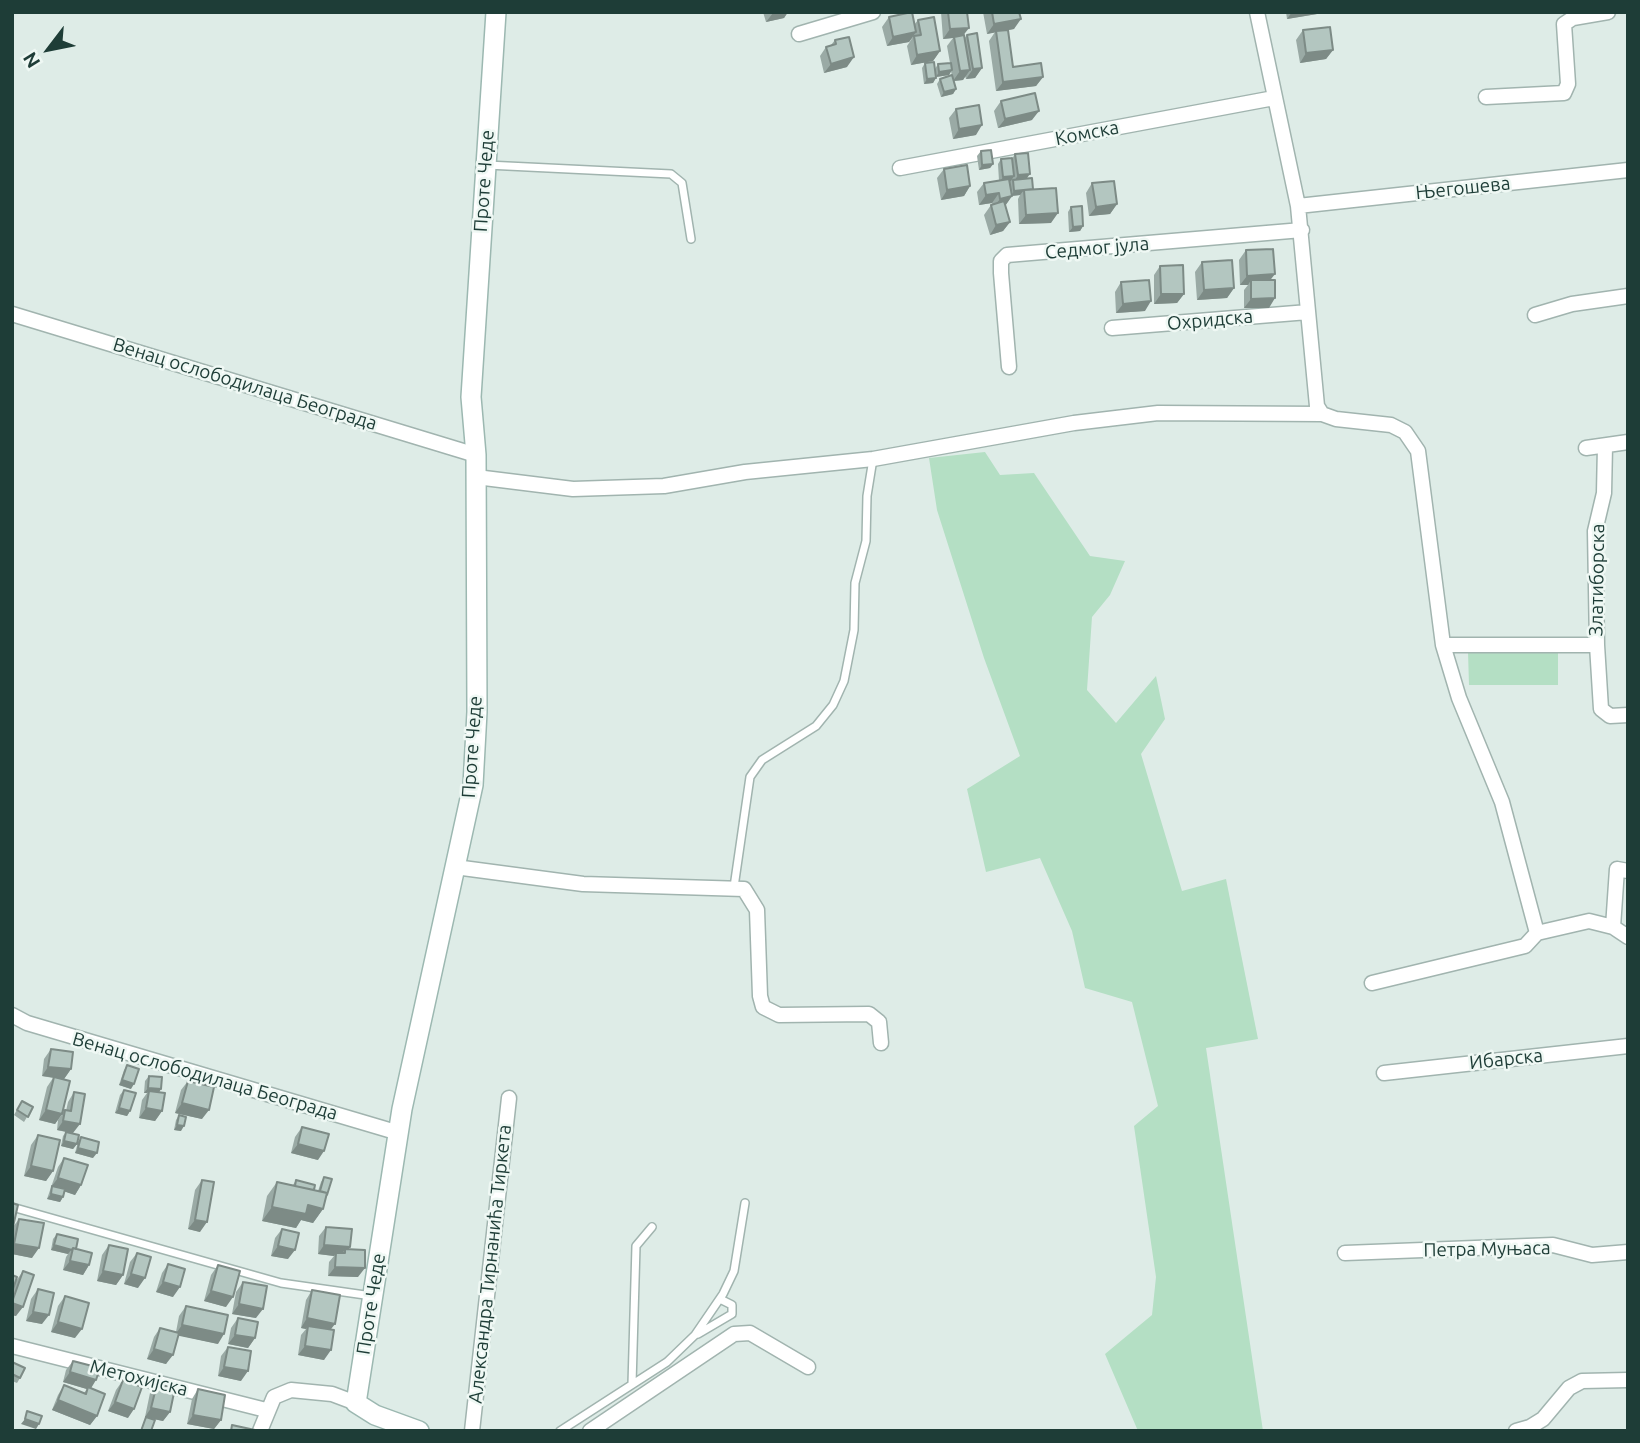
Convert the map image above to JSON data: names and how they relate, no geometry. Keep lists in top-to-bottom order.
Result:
{
  "streets": {
    "street": [
      "Комска",
      "Проте Чеде",
      "Његошева",
      "Седмог јула",
      "Охридска",
      "Венац ослободилаца Београда",
      "Златиборска",
      "Ибарска",
      "Петра Муњаса",
      "Александра Тирнанића Тиркета",
      "Метохијска"
    ]
  },
  "crossings": [
    ["Проте Чеде", "Венац ослободилаца Београда"]
  ],
  "north": "bottom left"
}
